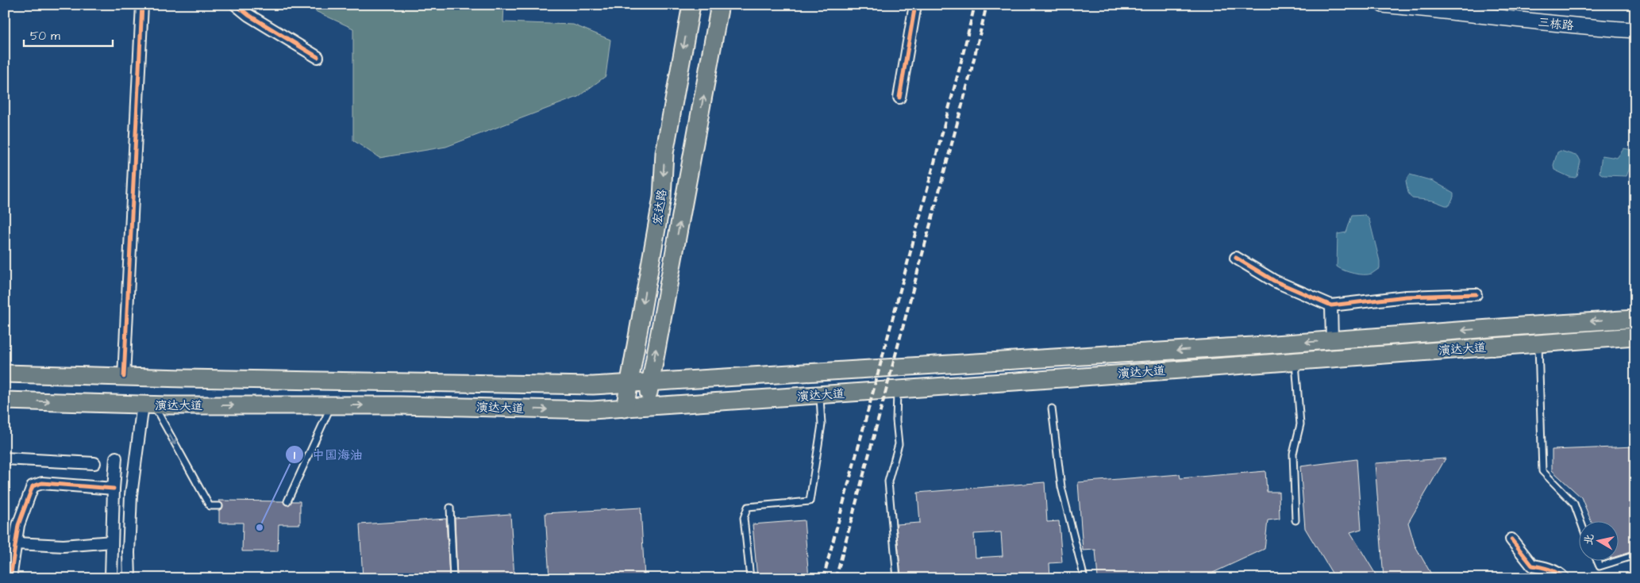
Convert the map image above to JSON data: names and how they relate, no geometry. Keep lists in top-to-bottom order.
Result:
{
  "streets": {
    "main road": ["三栋路", "宏达路", "演达大道"]
  },
  "crossings": [
    ["宏达路", "演达大道"]
  ],
  "places": ["中国海油"],
  "scale_bar": "50 m",
  "north": "left"
}
